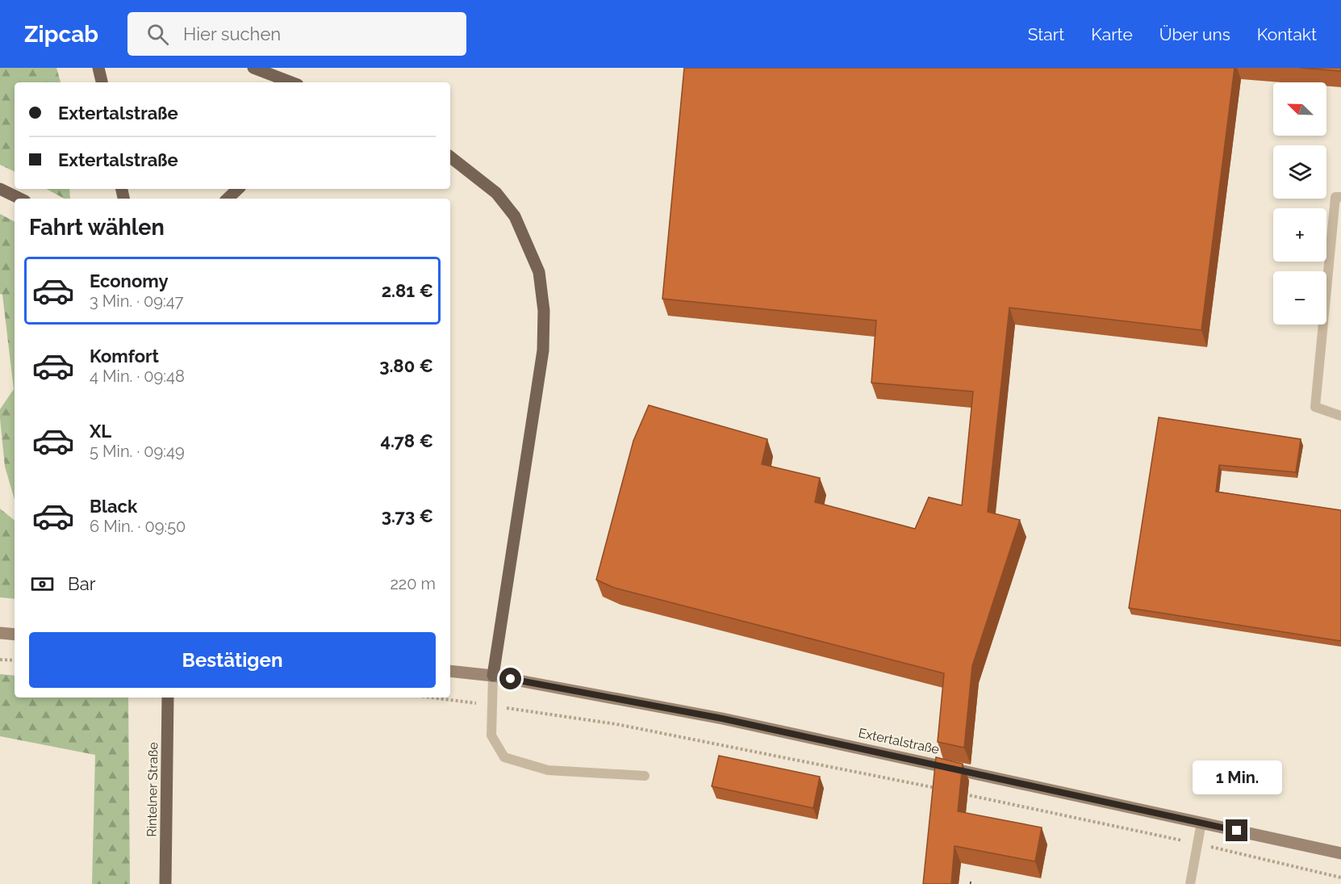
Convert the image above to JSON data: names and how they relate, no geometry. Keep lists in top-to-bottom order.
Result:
{
  "streets": {
    "main road": ["Extertalstraße", "Rintelner Straße"]
  },
  "north": "top left",
  "page": {
    "header": "Zipcab",
    "search": "Hier suchen",
    "nav": [
      "Start",
      "Karte",
      "Über uns",
      "Kontakt"
    ],
    "map_buttons": ["+", "−"],
    "banner": ["Extertalstraße", "Extertalstraße"],
    "heading": "Fahrt wählen",
    "list": [
      {
        "name": "Economy",
        "note": "3 Min. · 09:47",
        "value": "2.81 €"
      },
      {
        "name": "Komfort",
        "note": "4 Min. · 09:48",
        "value": "3.80 €"
      },
      {
        "name": "XL",
        "note": "5 Min. · 09:49",
        "value": "4.78 €"
      },
      {
        "name": "Black",
        "note": "6 Min. · 09:50",
        "value": "3.73 €"
      }
    ],
    "pay": ["Bar", "220 m"],
    "buttons": "Bestätigen",
    "bubble": "1 Min."
  }
}
